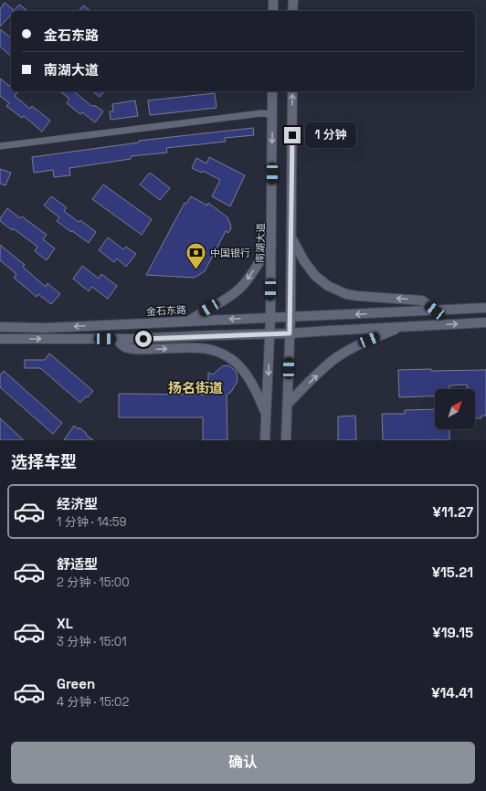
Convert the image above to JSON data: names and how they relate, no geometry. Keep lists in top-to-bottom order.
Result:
{
  "streets": {
    "main road": ["南湖大道", "金石东路"]
  },
  "crossings": [
    ["南湖大道", "金石东路"]
  ],
  "districts": ["扬名街道"],
  "places": {
    "bank": ["中国银行"]
  },
  "north": "top right",
  "page": {
    "banner": ["金石东路", "南湖大道"],
    "bubble": "1 分钟",
    "heading": "选择车型",
    "list": [
      {
        "name": "经济型",
        "note": "1 分钟 · 14:59",
        "value": "¥11.27"
      },
      {
        "name": "舒适型",
        "note": "2 分钟 · 15:00",
        "value": "¥15.21"
      },
      {
        "name": "XL",
        "note": "3 分钟 · 15:01",
        "value": "¥19.15"
      },
      {
        "name": "Green",
        "note": "4 分钟 · 15:02",
        "value": "¥14.41"
      }
    ],
    "buttons": "确认"
  }
}
